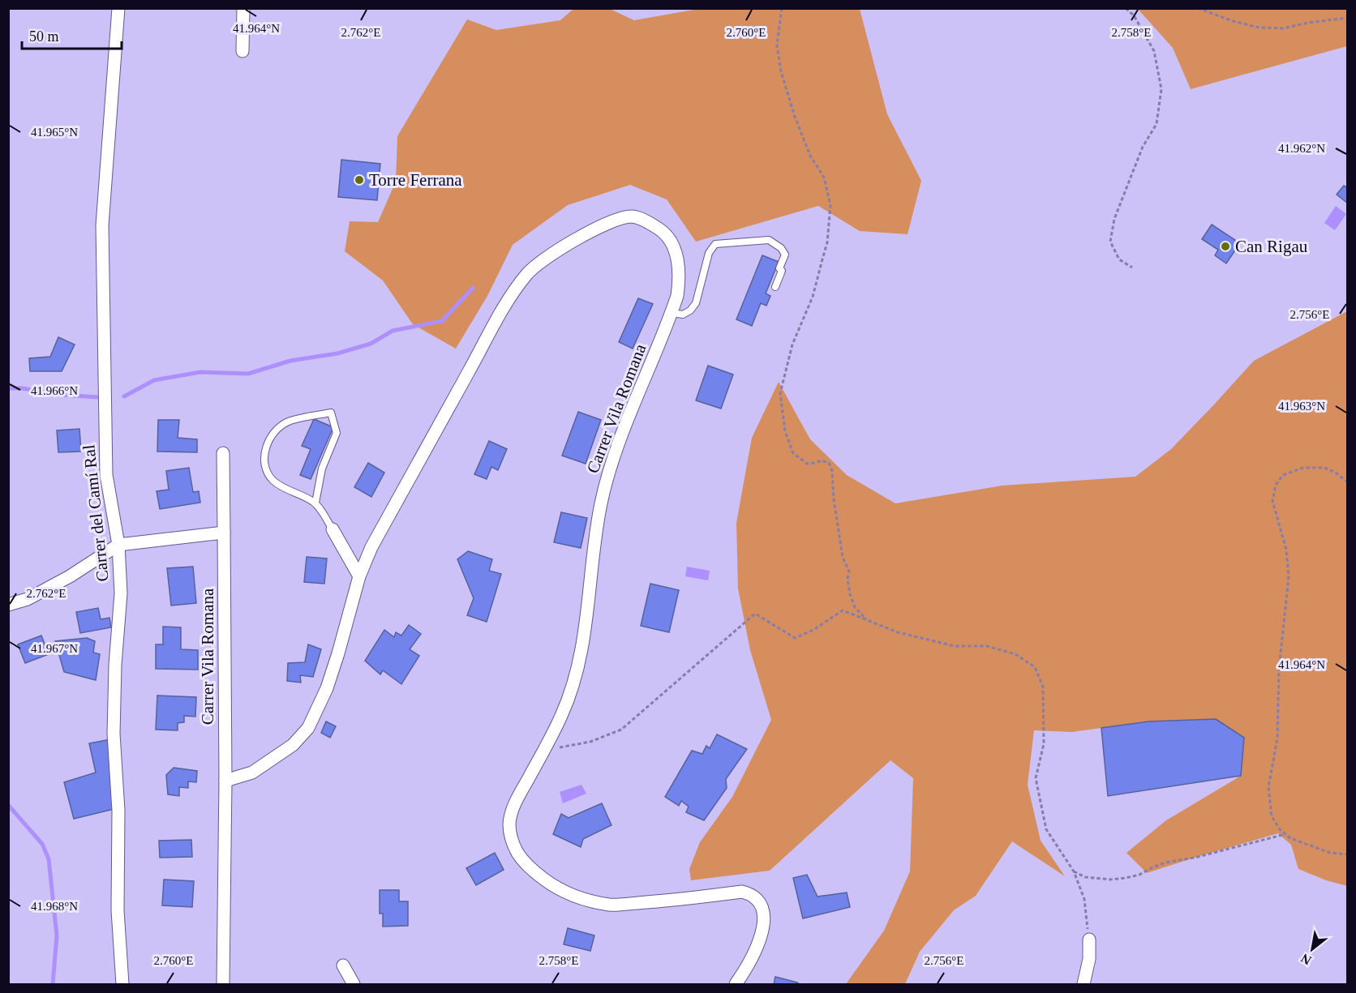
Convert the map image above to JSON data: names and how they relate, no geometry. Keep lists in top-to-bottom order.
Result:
{
  "streets": {
    "street": ["Carrer Vila Romana", "Carrer del Camí Ral"]
  },
  "places": ["Torre Ferrana", "Can Rigau"],
  "scale_bar": "50 m",
  "north": "bottom left",
  "coordinates": [
    "41.964°N",
    "2.762°E",
    "2.760°E",
    "2.758°E",
    "41.965°N",
    "41.962°N",
    "2.756°E",
    "41.966°N",
    "41.963°N",
    "41.967°N",
    "41.968°N"
  ]
}
